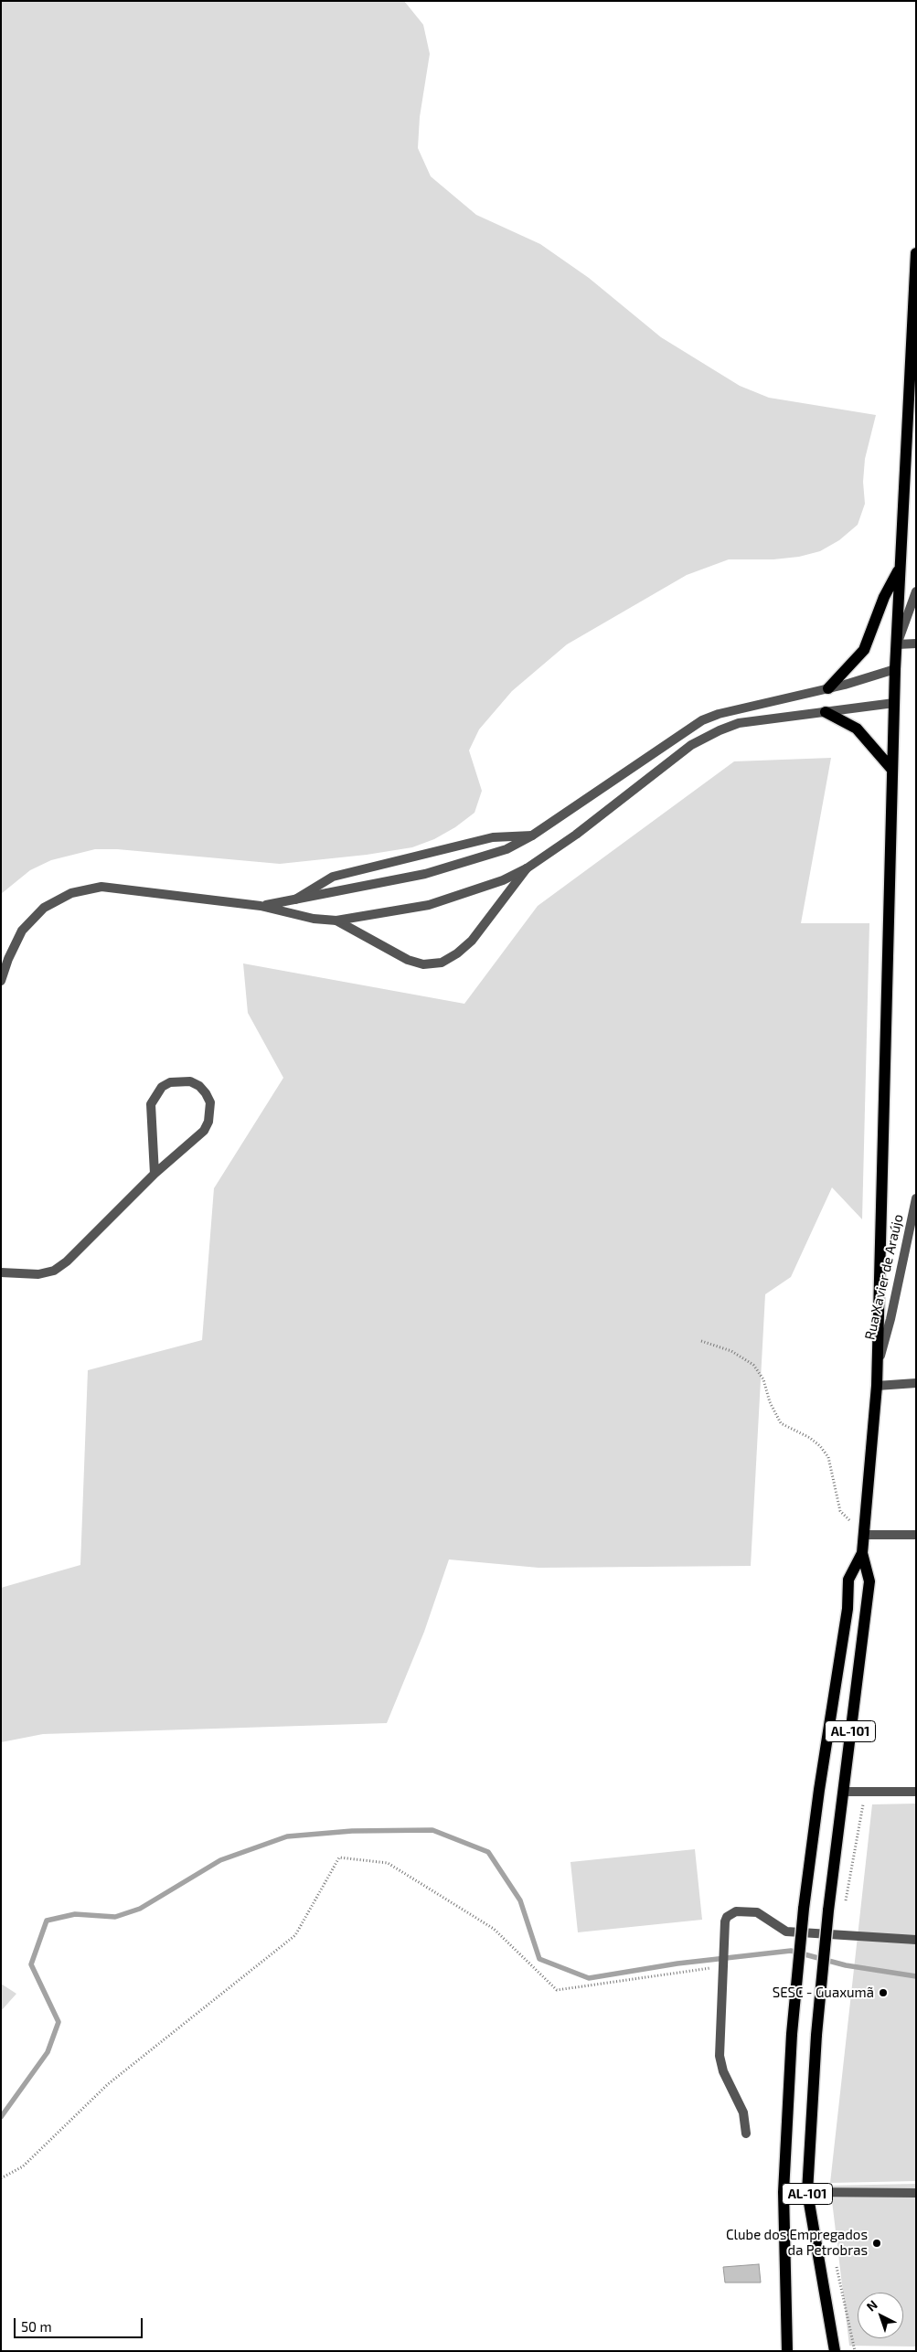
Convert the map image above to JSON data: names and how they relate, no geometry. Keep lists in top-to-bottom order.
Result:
{
  "streets": {
    "main road": ["AL-101"],
    "street": ["Rua Xavier de Araújo"]
  },
  "crossings": [
    ["Rua Xavier de Araújo", "AL-101"]
  ],
  "places": ["SESC - Guaxumã", "Clube dos Empregados da Petrobras"],
  "scale_bar": "50 m",
  "north": "top left"
}
